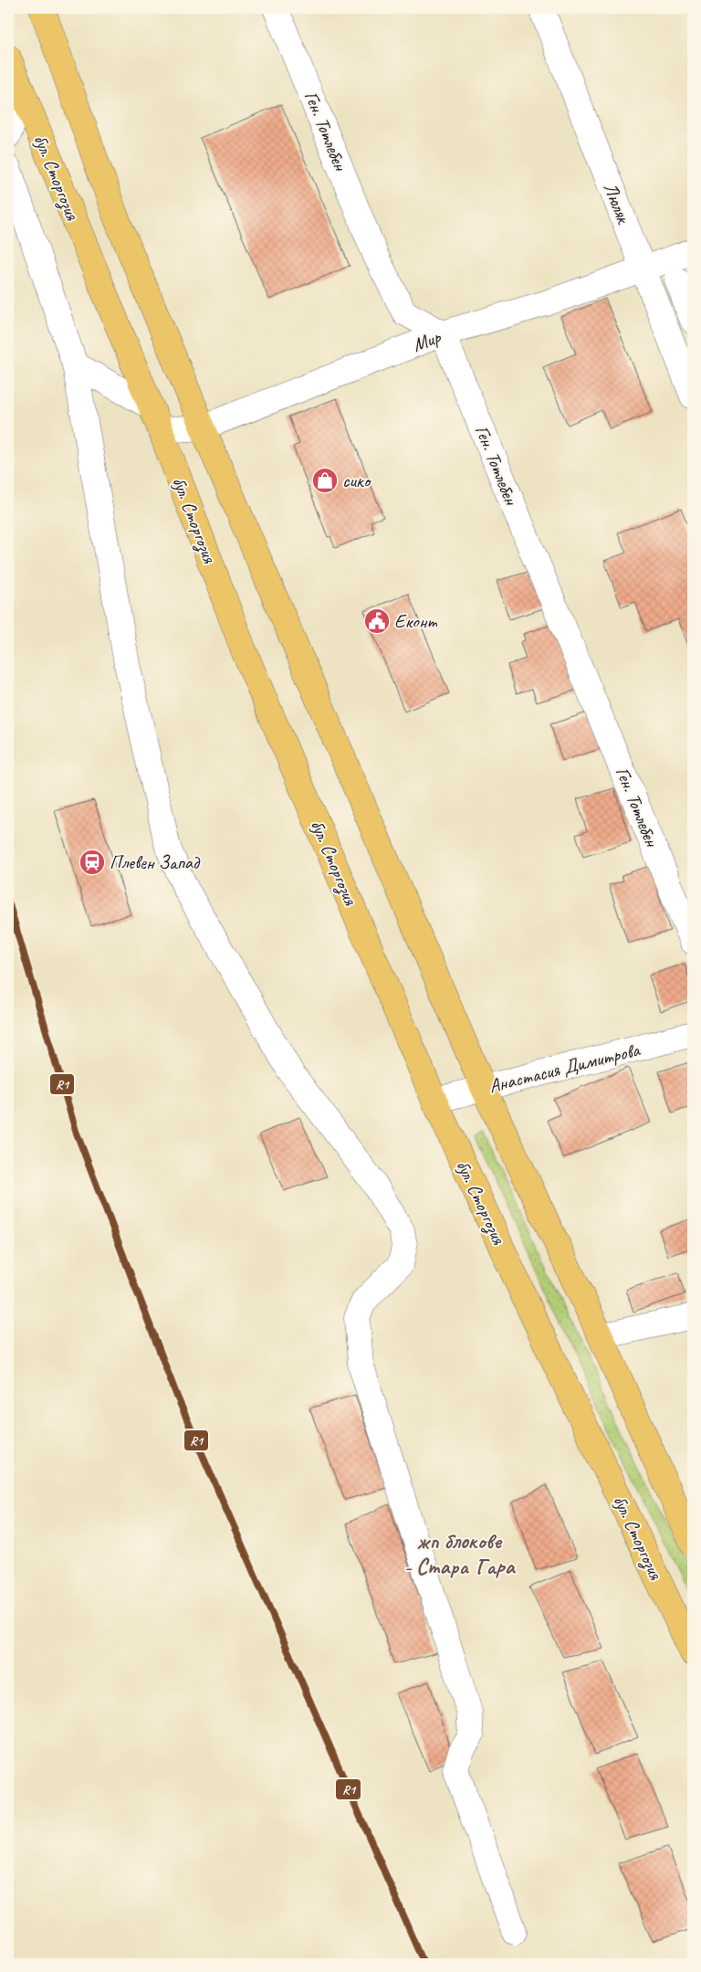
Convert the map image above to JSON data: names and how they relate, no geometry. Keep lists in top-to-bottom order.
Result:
{
  "streets": {
    "main road": ["бул. Сторгозия"],
    "street": [
      "Ген. Тотлебен",
      "Люляк",
      "Мир",
      "Анастасия Димитрова"
    ]
  },
  "crossings": [
    ["Ген. Тотлебен", "Мир"],
    ["бул. Сторгозия", "Мир"],
    ["бул. Сторгозия", "Анастасия Димитрова"],
    ["Люляк", "Мир"]
  ],
  "districts": ["жп блокове - Стара Гара"],
  "places": {
    "shop": ["сико"],
    "public building": ["Еконт"],
    "station": ["Плевен Запад"]
  },
  "lines": ["transit line R1"]
}
